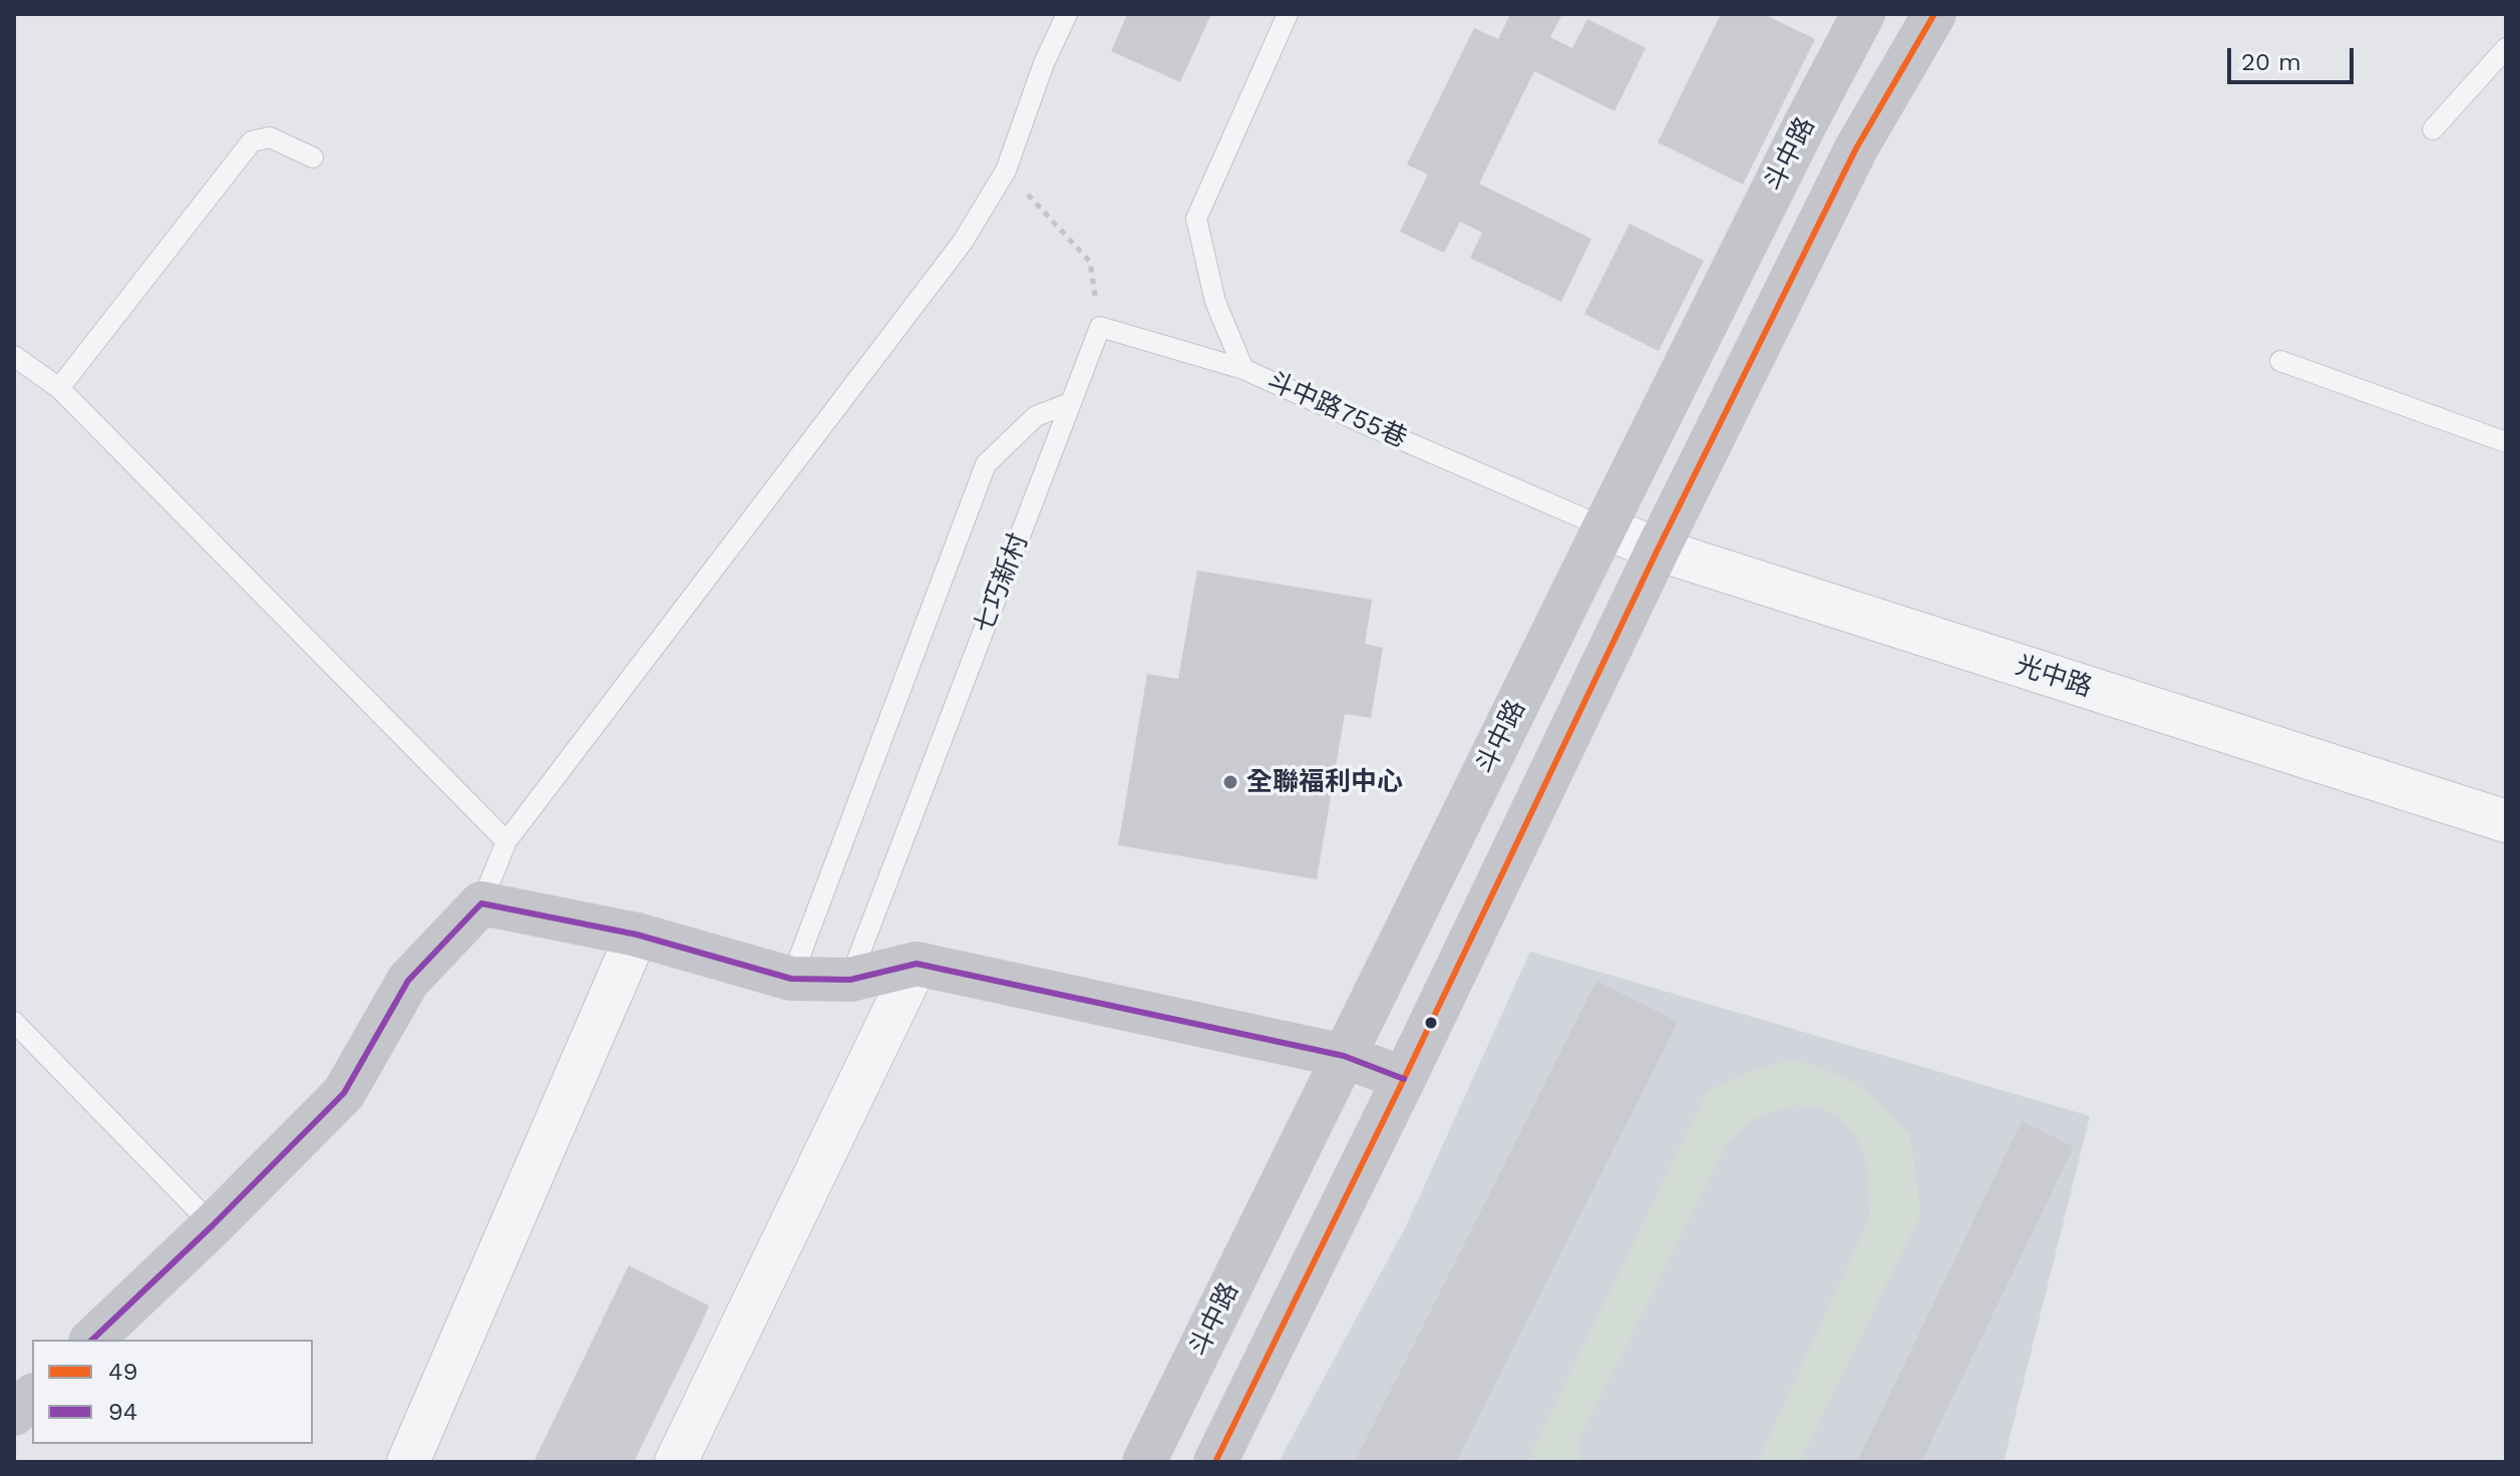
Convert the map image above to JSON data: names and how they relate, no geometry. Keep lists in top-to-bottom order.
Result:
{
  "streets": {
    "main road": ["斗中路"],
    "street": ["光中路"],
    "lane": ["斗中路755巷", "七巧新村"]
  },
  "crossings": [
    ["斗中路", "斗中路755巷"],
    ["斗中路", "光中路"],
    ["斗中路755巷", "光中路"]
  ],
  "places": ["全聯福利中心"],
  "lines": ["transit line 49", "transit line 94"],
  "legend": ["49", "94"],
  "scale_bar": "20 m"
}
